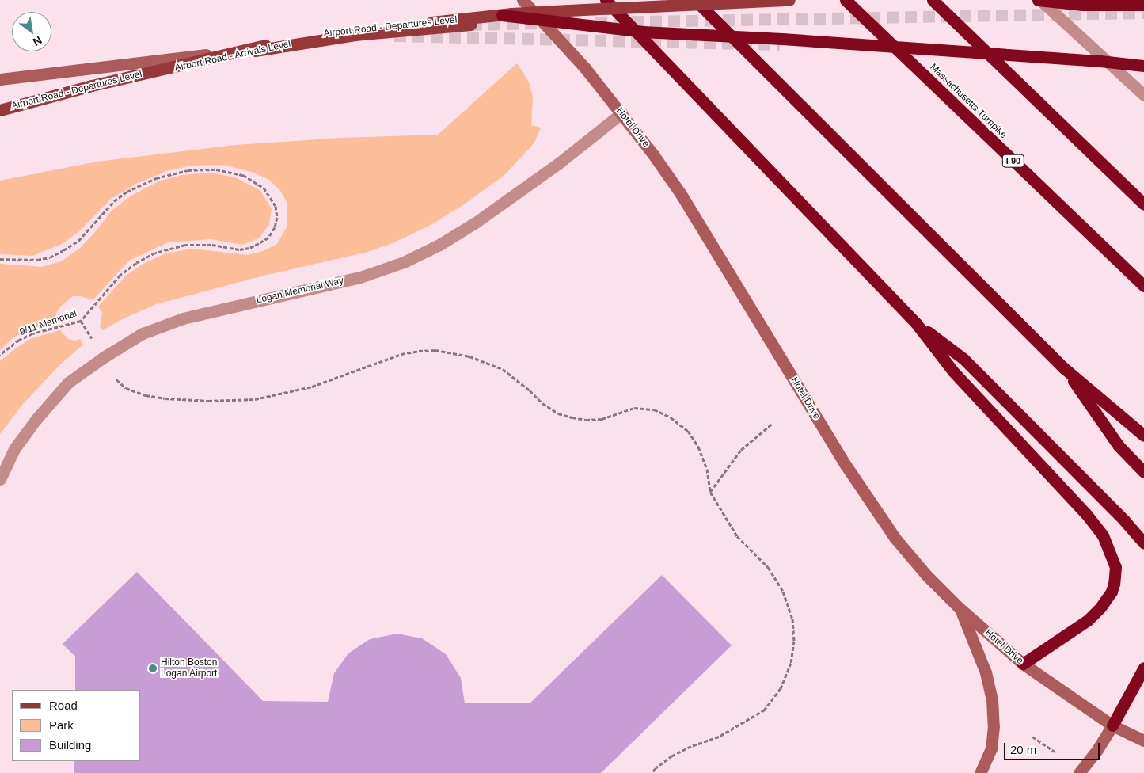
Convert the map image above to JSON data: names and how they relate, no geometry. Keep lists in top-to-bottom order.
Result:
{
  "streets": {
    "highway": ["Massachusetts Turnpike", "I 90"],
    "main road": ["Airport Road - Departures Level", "Airport Road - Arrivals Level", "Hotel Drive"],
    "street": ["Logan Memorial Way"],
    "path": ["9/11 Memorial"]
  },
  "crossings": [
    ["Hotel Drive", "Logan Memorial Way"]
  ],
  "places": ["Hilton Boston Logan Airport"],
  "legend": ["Road", "Park", "Building"],
  "scale_bar": "20 m",
  "north": "bottom right"
}
